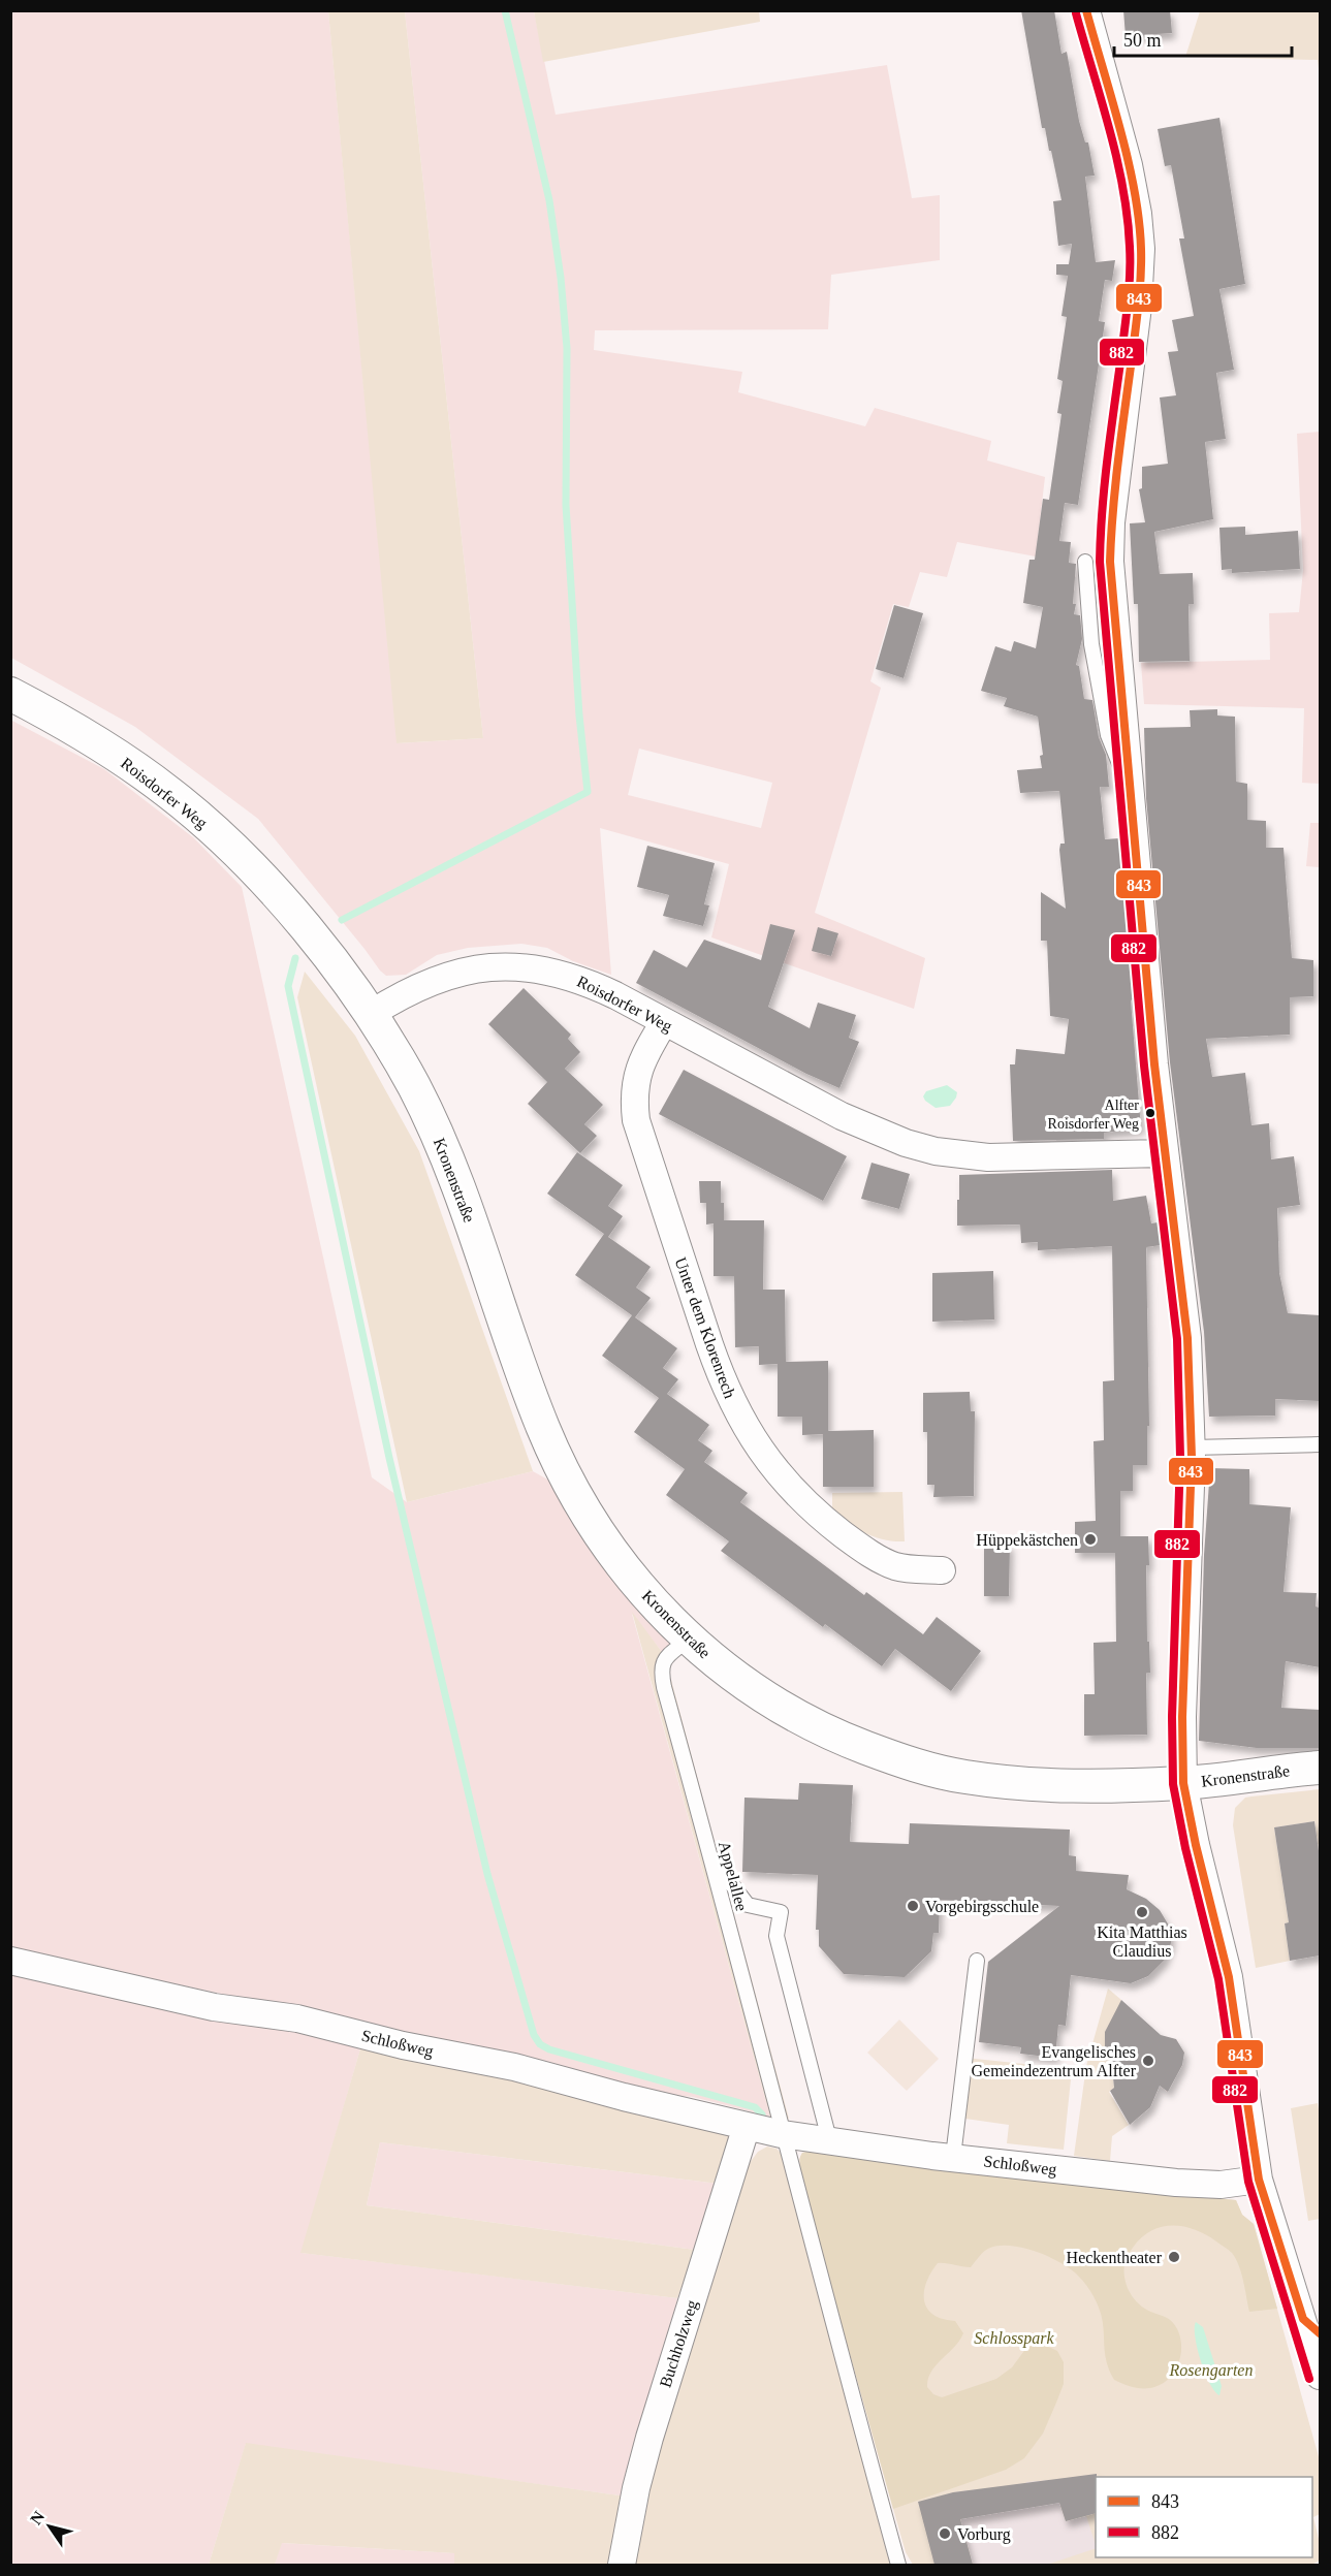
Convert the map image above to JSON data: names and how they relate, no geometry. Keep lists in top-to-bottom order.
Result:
{
  "streets": {
    "street": [
      "Roisdorfer Weg",
      "Kronenstraße",
      "Unter dem Klorenrech",
      "Schloßweg",
      "Buchholzweg"
    ],
    "lane": ["Appelallee"]
  },
  "crossings": [
    ["Roisdorfer Weg", "Kronenstraße"],
    ["Roisdorfer Weg", "Unter dem Klorenrech"],
    ["Kronenstraße", "Appelallee"],
    ["Appelallee", "Schloßweg"],
    ["Schloßweg", "Buchholzweg"]
  ],
  "parks": ["Schlosspark", "Rosengarten"],
  "places": [
    "Alfter Roisdorfer Weg",
    "Hüppekästchen",
    "Vorgebirgsschule",
    "Kita Matthias Claudius",
    "Evangelisches Gemeindezentrum Alfter",
    "Heckentheater",
    "Vorburg"
  ],
  "lines": ["transit line 843", "transit line 882"],
  "legend": ["843", "882"],
  "scale_bar": "50 m",
  "north": "top left"
}
